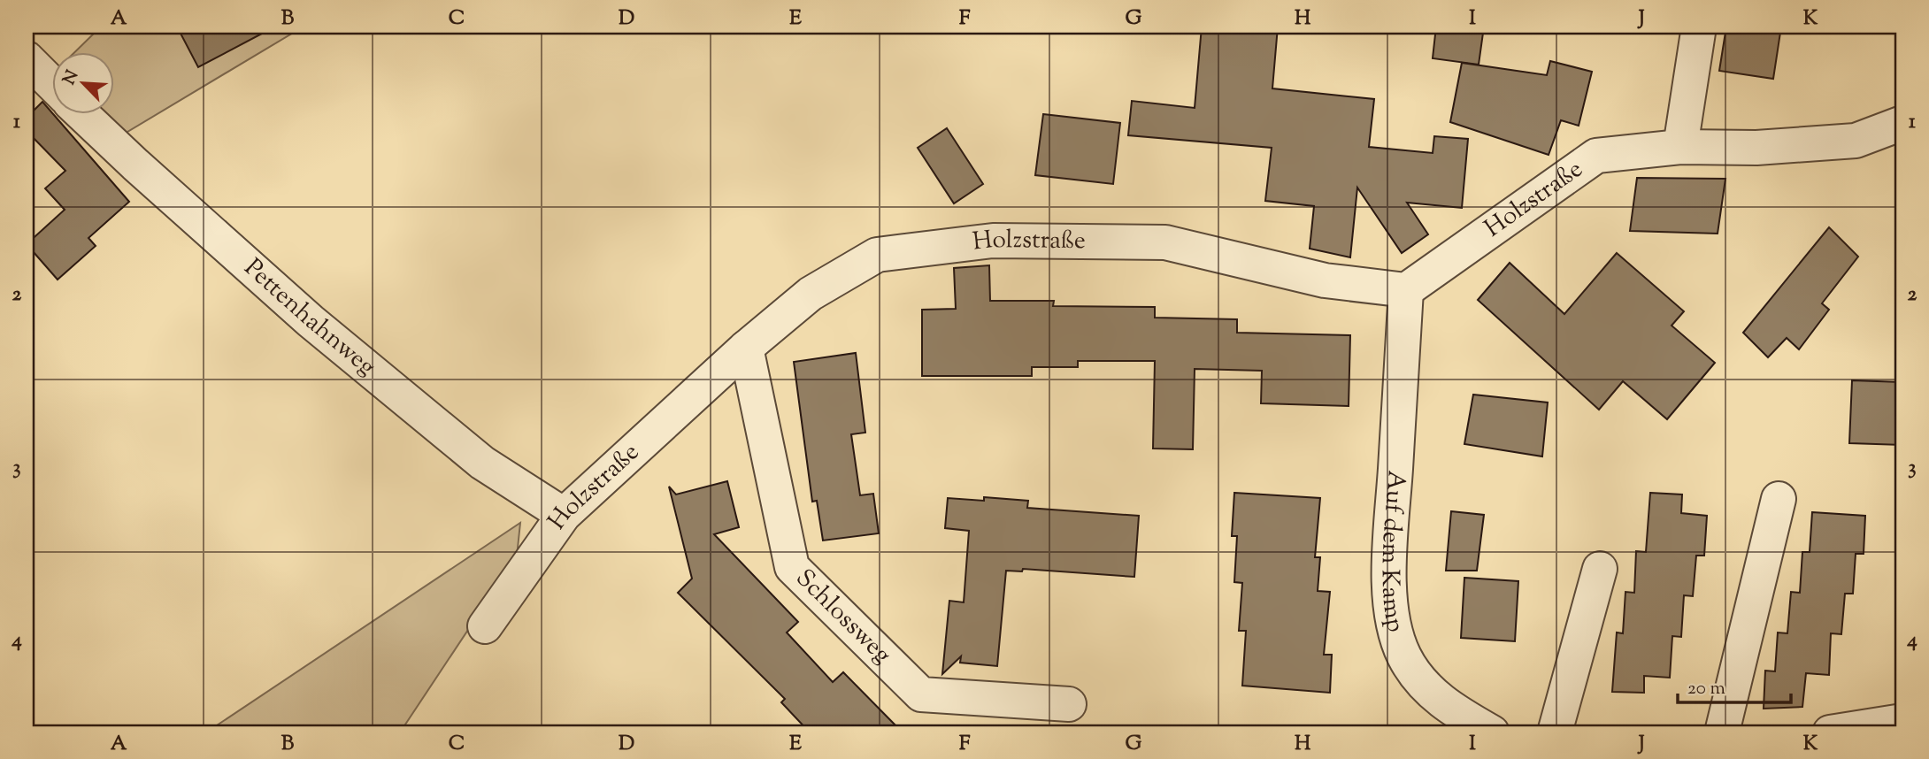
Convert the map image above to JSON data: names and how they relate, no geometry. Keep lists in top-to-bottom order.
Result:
{
  "streets": {
    "street": [
      "Holzstraße",
      "Pettenhahnweg",
      "Auf dem Kamp",
      "Schlossweg"
    ]
  },
  "crossings": [
    ["Holzstraße", "Pettenhahnweg"],
    ["Holzstraße", "Auf dem Kamp"],
    ["Holzstraße", "Schlossweg"]
  ],
  "scale_bar": "20 m",
  "north": "top left",
  "grid": {
    "columns": [
      "A",
      "B",
      "C",
      "D",
      "E",
      "F",
      "G",
      "H",
      "I",
      "J",
      "K"
    ],
    "rows": [
      "1",
      "2",
      "3",
      "4"
    ]
  }
}
